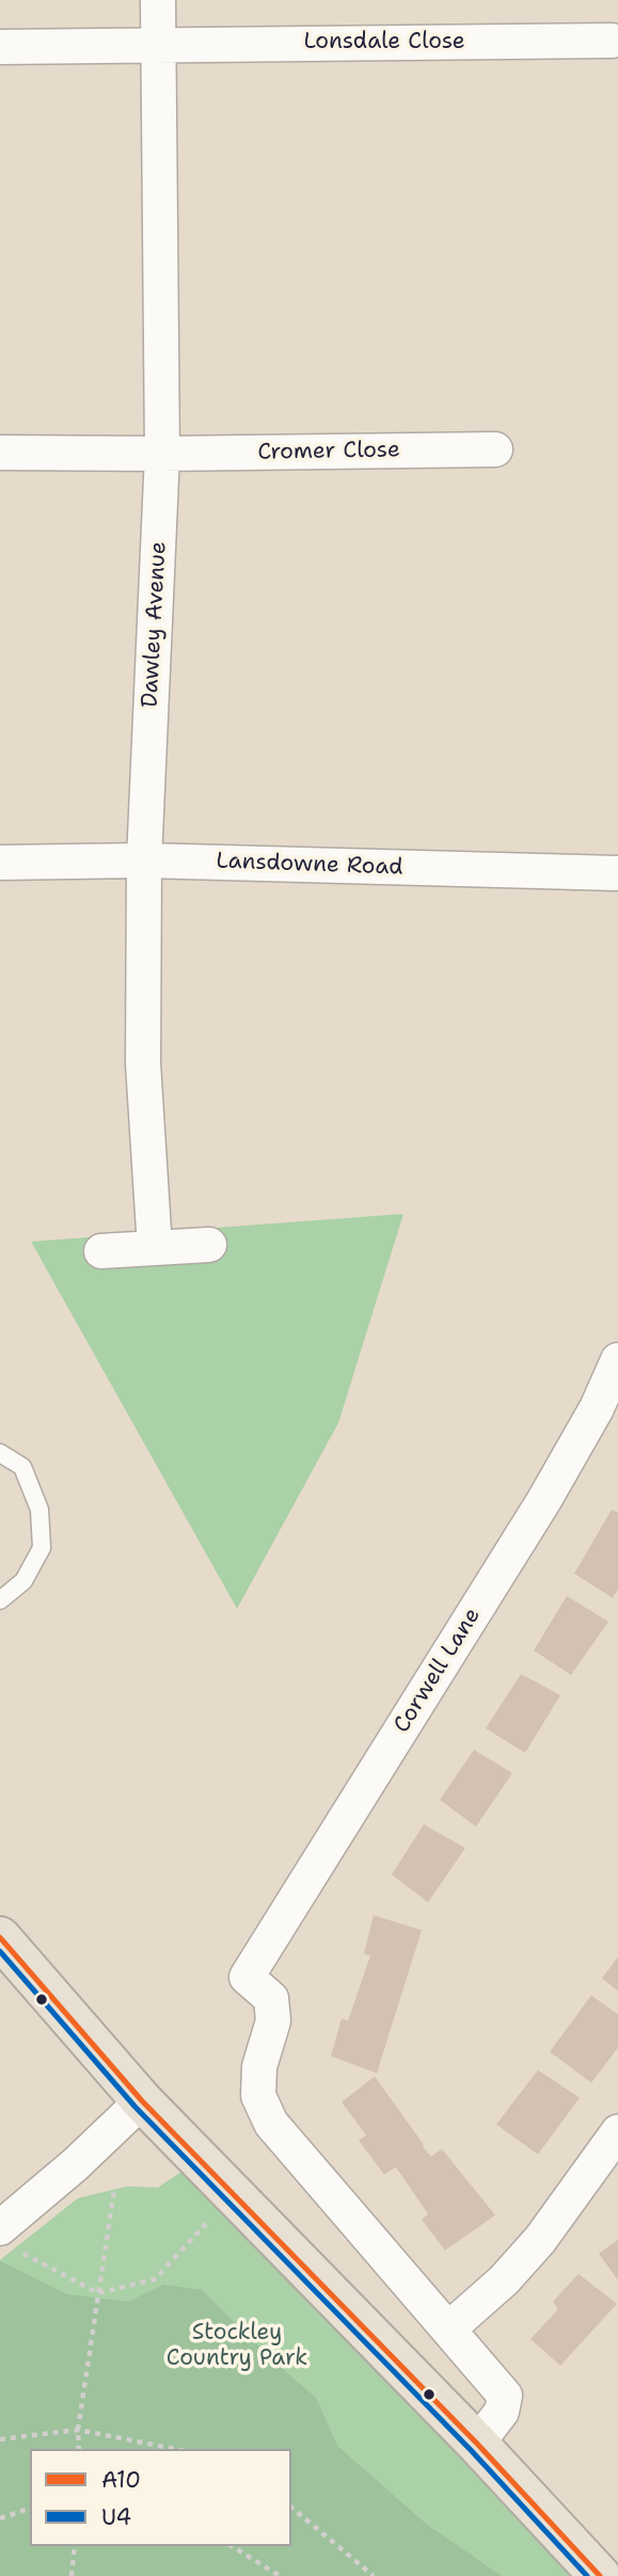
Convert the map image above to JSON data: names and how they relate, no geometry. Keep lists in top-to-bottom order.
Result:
{
  "streets": {
    "street": [
      "Lonsdale Close",
      "Cromer Close",
      "Dawley Avenue",
      "Lansdowne Road",
      "Corwell Lane"
    ]
  },
  "crossings": [
    ["Lonsdale Close", "Dawley Avenue"],
    ["Cromer Close", "Dawley Avenue"],
    ["Dawley Avenue", "Lansdowne Road"]
  ],
  "parks": ["Stockley Country Park"],
  "lines": ["transit line A10", "transit line U4"],
  "legend": ["A10", "U4"]
}
